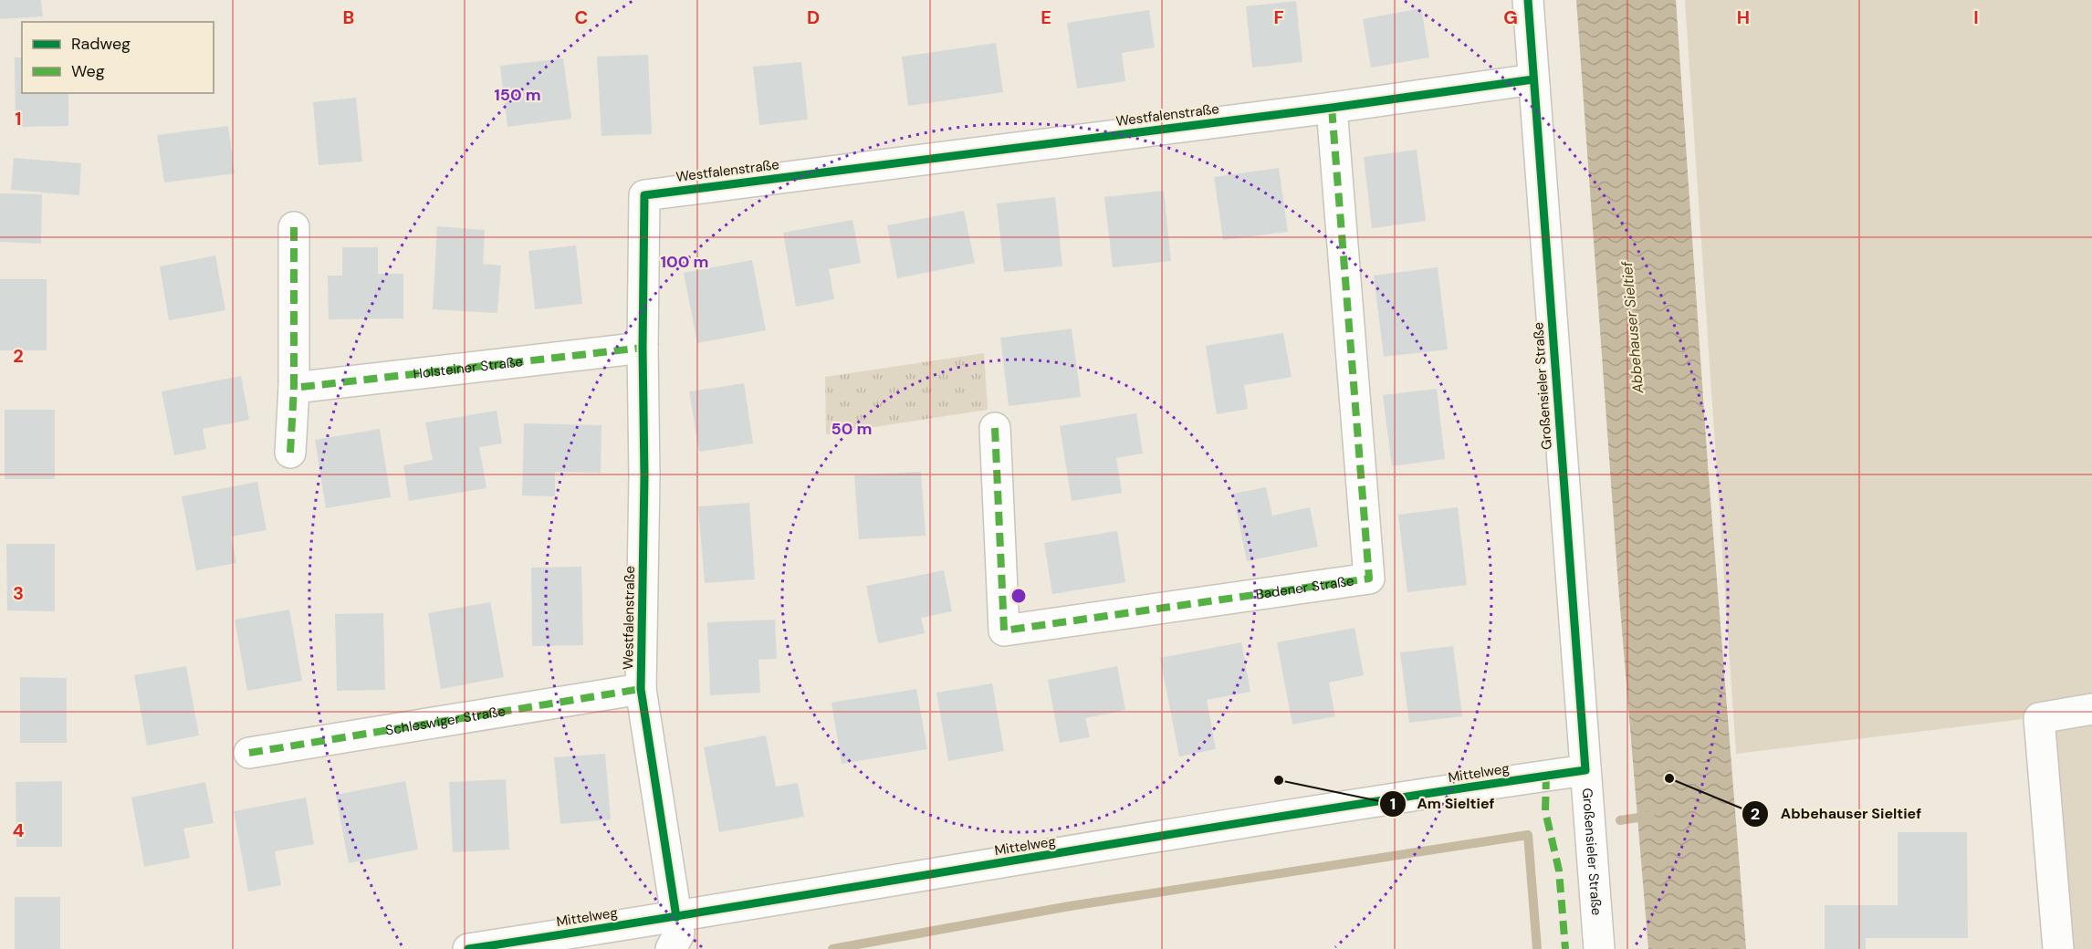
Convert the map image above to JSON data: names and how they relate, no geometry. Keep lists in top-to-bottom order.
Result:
{
  "streets": {
    "street": [
      "Westfalenstraße",
      "Holsteiner Straße",
      "Großensieler Straße",
      "Badener Straße",
      "Schleswiger Straße",
      "Mittelweg"
    ]
  },
  "crossings": [
    ["Westfalenstraße", "Holsteiner Straße"],
    ["Westfalenstraße", "Großensieler Straße"],
    ["Westfalenstraße", "Badener Straße"],
    ["Westfalenstraße", "Schleswiger Straße"],
    ["Westfalenstraße", "Mittelweg"],
    ["Großensieler Straße", "Mittelweg"]
  ],
  "water": ["Abbehauser Sieltief"],
  "places": ["Abbehauser Sieltief", "Am Sieltief"],
  "legend": ["Radweg", "Weg"],
  "grid": {
    "columns": [
      "B",
      "C",
      "D",
      "E",
      "F",
      "G",
      "H",
      "I"
    ],
    "rows": [
      "1",
      "2",
      "3",
      "4"
    ]
  },
  "rings": ["150 m", "100 m", "50 m"]
}
